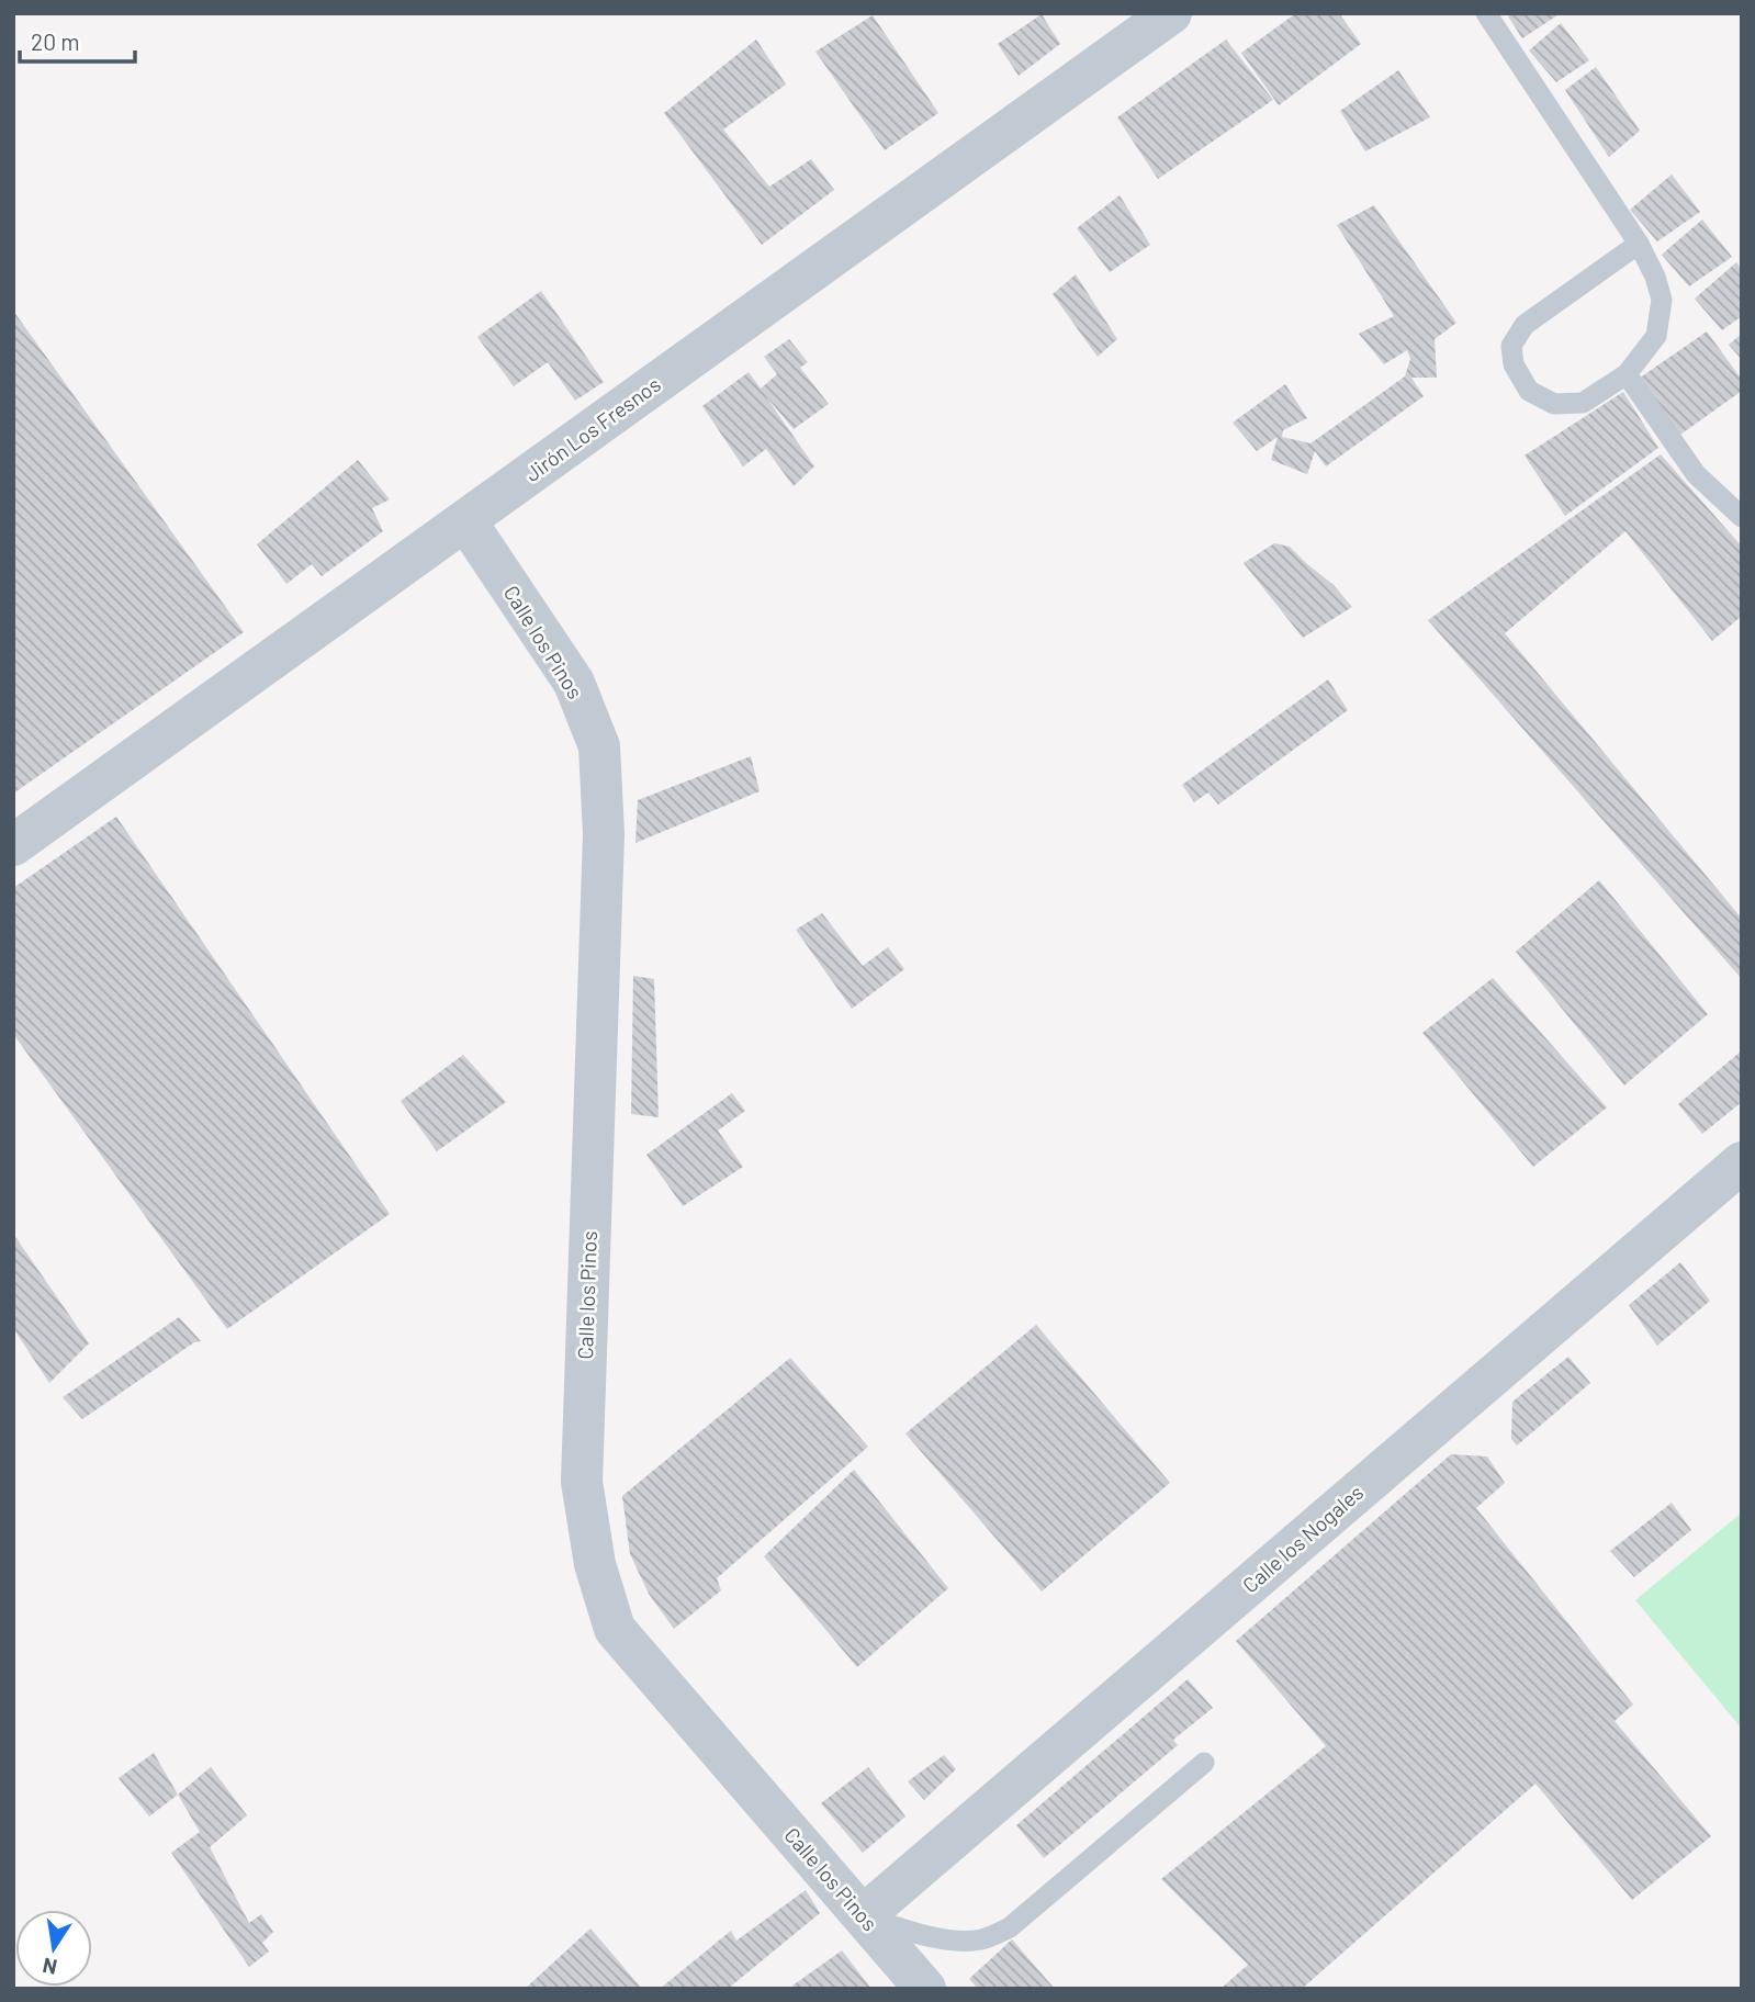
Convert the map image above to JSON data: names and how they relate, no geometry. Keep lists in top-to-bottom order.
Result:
{
  "streets": {
    "street": ["Jirón Los Fresnos", "Calle los Pinos", "Calle los Nogales"]
  },
  "crossings": [
    ["Jirón Los Fresnos", "Calle los Pinos"],
    ["Calle los Pinos", "Calle los Nogales"]
  ],
  "scale_bar": "20 m",
  "north": "bottom"
}
